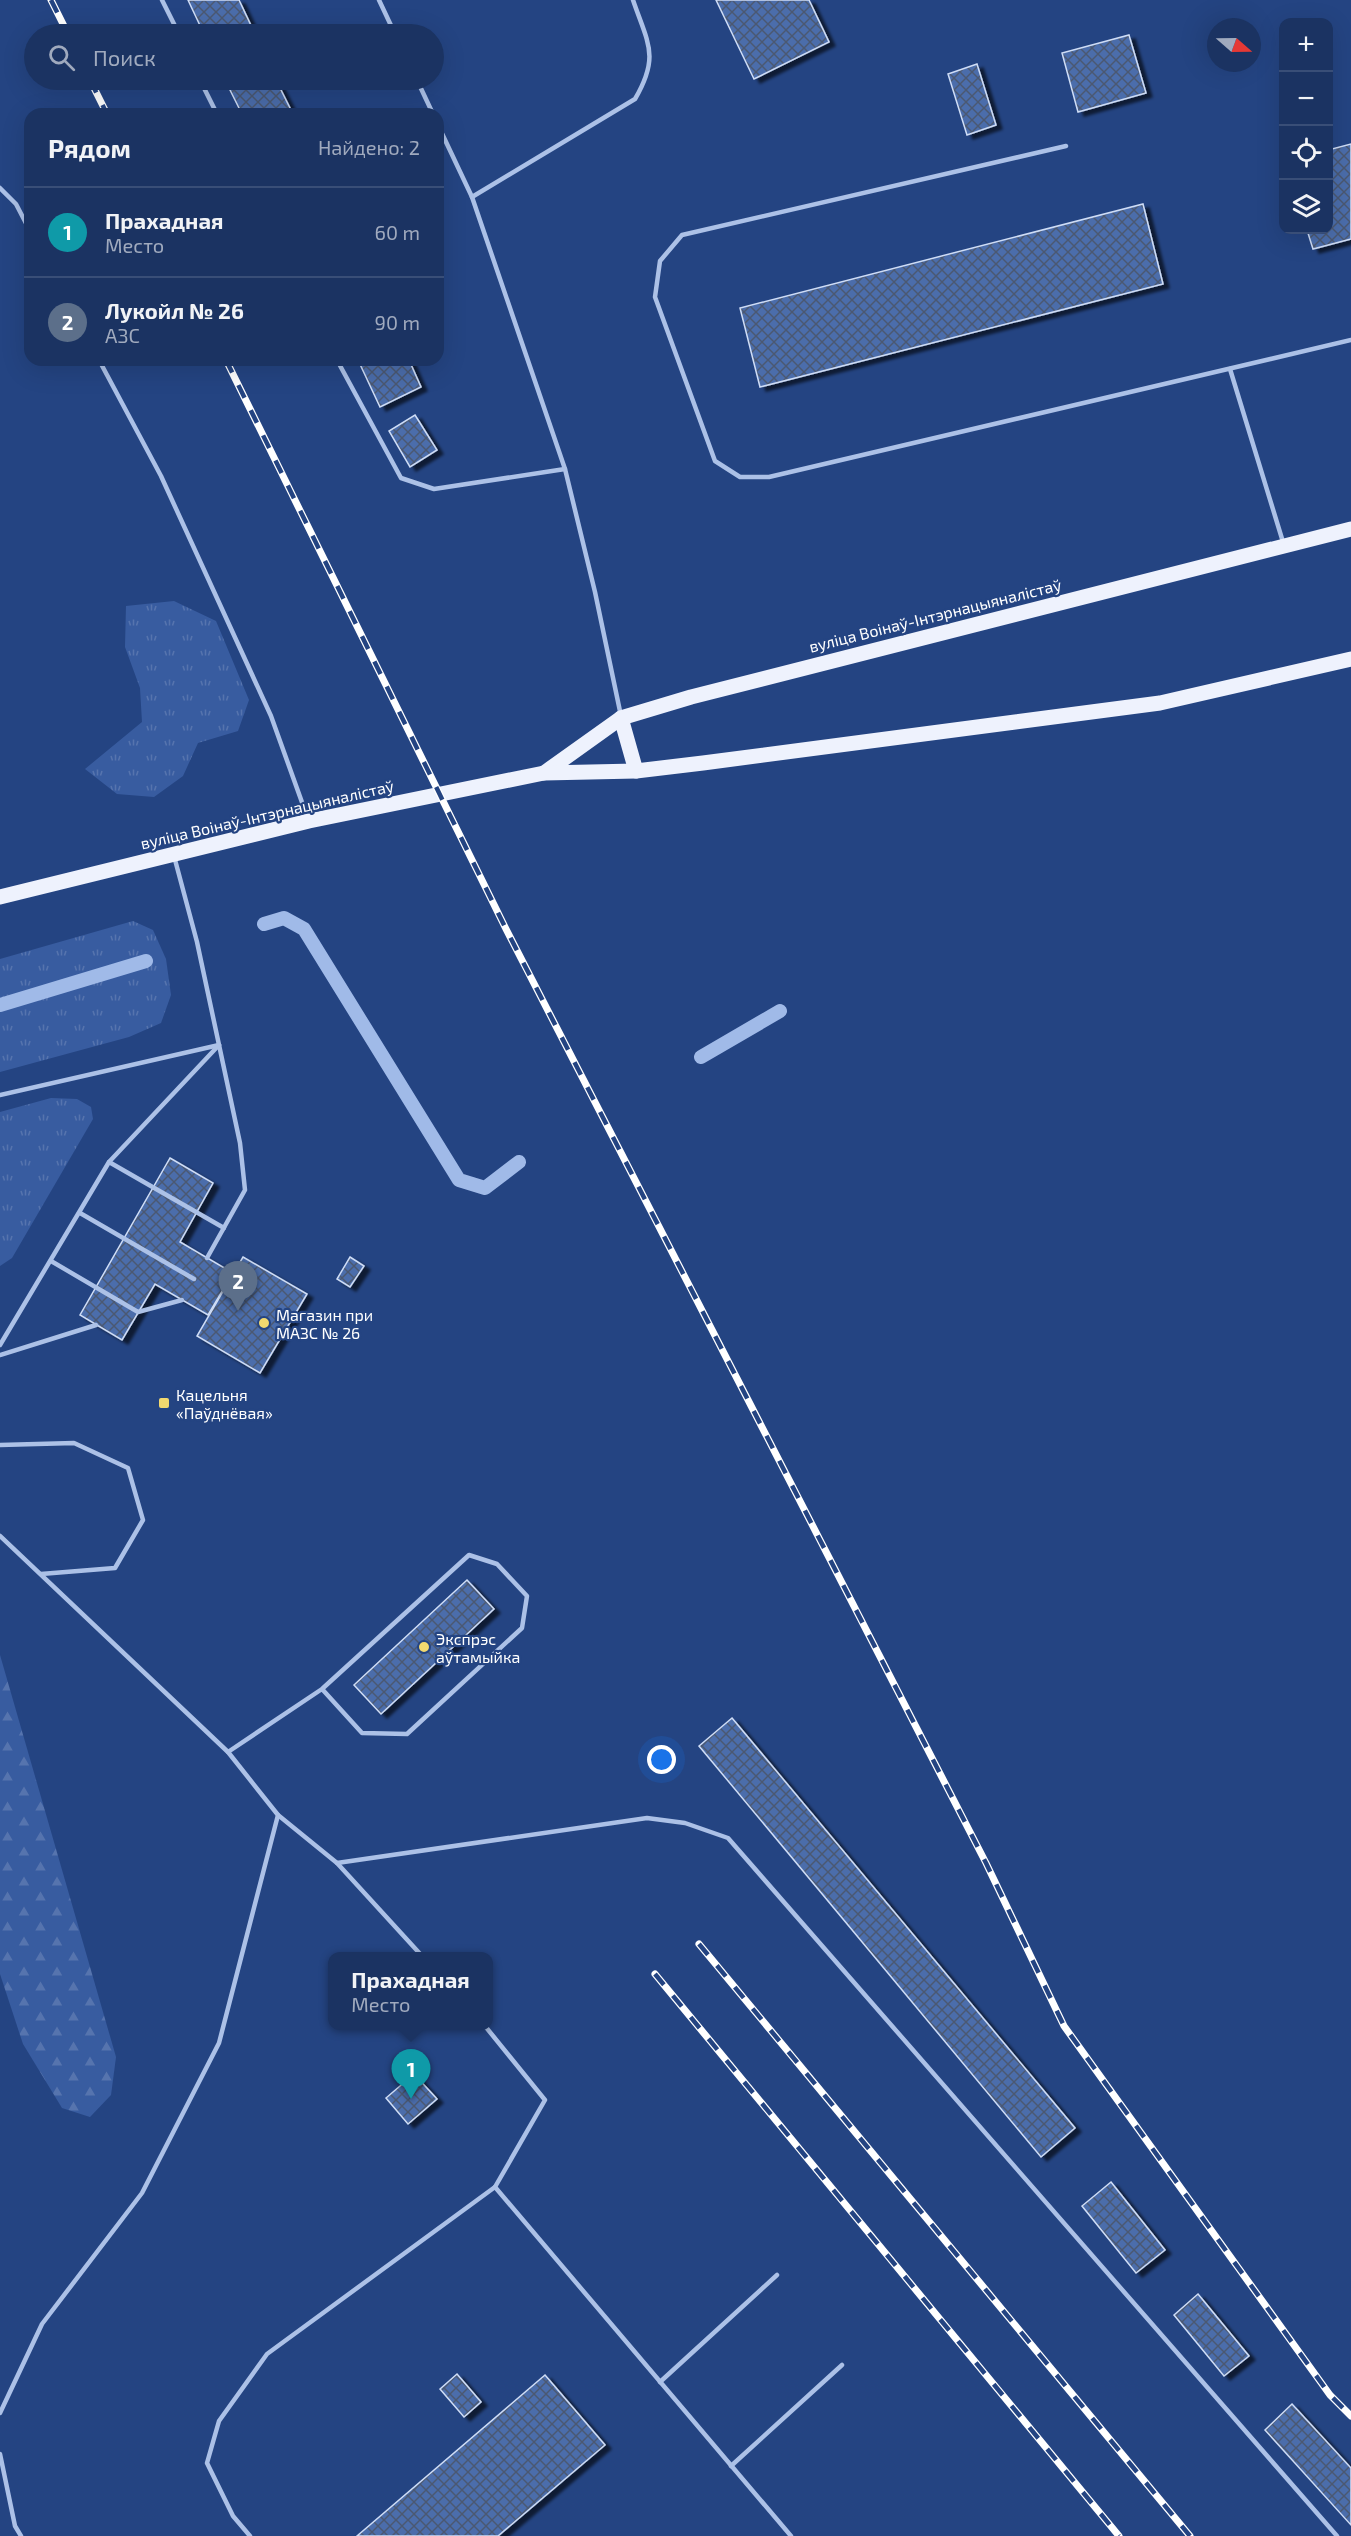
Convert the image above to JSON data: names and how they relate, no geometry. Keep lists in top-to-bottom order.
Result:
{
  "streets": {
    "main road": ["вуліца Воінаў-Інтэрнацыяналістаў"]
  },
  "places": {
    "other": ["Магазин при МАЗС № 26", "Экспрэс аўтамыйка"],
    "transit": ["Кацельня «Паўднёвая»"]
  },
  "north": "right",
  "page": {
    "map_buttons": ["+", "−"],
    "search": "Поиск",
    "heading": ["Рядом", "Найдено: 2"],
    "list": [
      {
        "mark": "1",
        "name": "Прахадная",
        "note": "Место",
        "value": "60 m"
      },
      {
        "mark": "2",
        "name": "Лукойл № 26",
        "note": "АЗС",
        "value": "90 m"
      }
    ],
    "pins": ["2", "1"],
    "popup": ["Прахадная", "Место"]
  }
}
